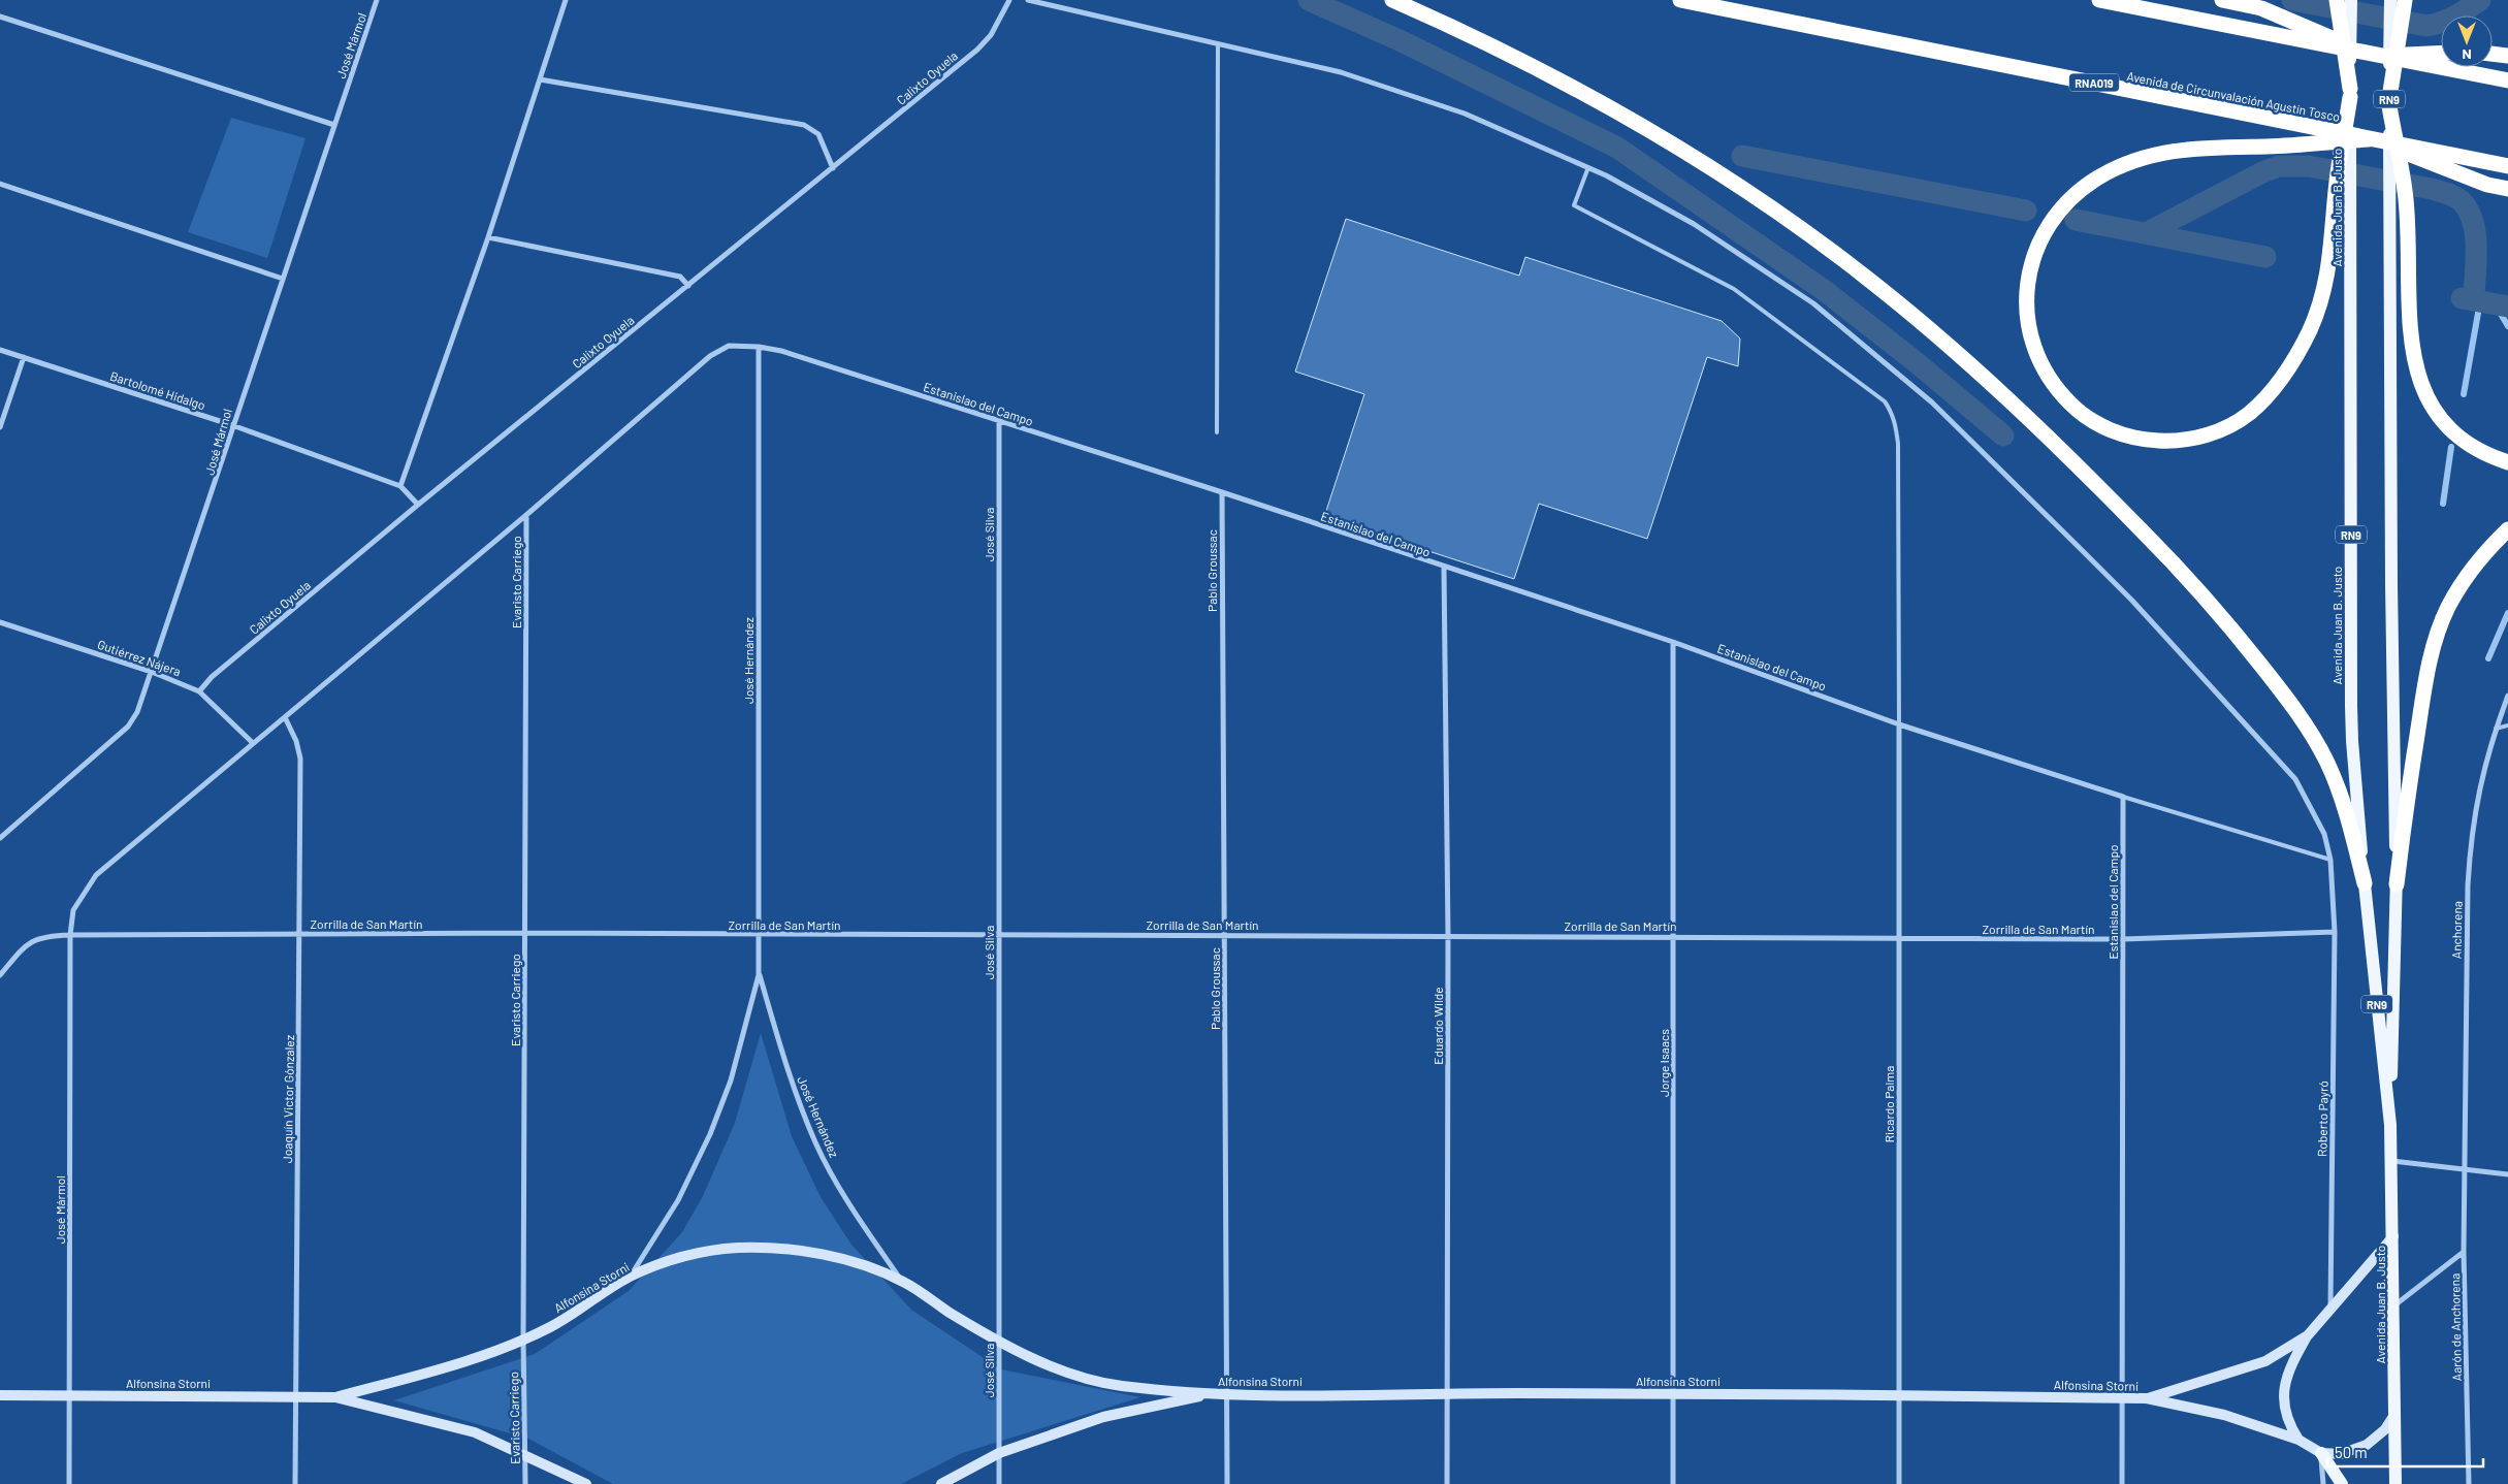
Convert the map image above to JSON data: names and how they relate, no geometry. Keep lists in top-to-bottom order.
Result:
{
  "streets": {
    "highway": ["RNA019", "Avenida de Circunvalación Agustín Tosco"],
    "main road": ["RN9", "Avenida Juan B. Justo"],
    "street": [
      "José Mármol",
      "Calixto Oyuela",
      "Bartolomé Hidalgo",
      "Estanislao del Campo",
      "José Silva",
      "Pablo Groussac",
      "Evaristo Carriego",
      "Gutiérrez Nájera",
      "José Hernández",
      "Zorrilla de San Martín",
      "Anchorena",
      "Eduardo Wilde",
      "Jorge Isaacs",
      "Joaquín Victor Gónzalez",
      "Ricardo Palma",
      "Roberto Payró",
      "Alfonsina Storni",
      "Aarón de Anchorena"
    ]
  },
  "crossings": [
    ["José Mármol", "Bartolomé Hidalgo"],
    ["José Mármol", "Gutiérrez Nájera"],
    ["José Mármol", "Zorrilla de San Martín"],
    ["José Mármol", "Alfonsina Storni"],
    ["Calixto Oyuela", "Bartolomé Hidalgo"],
    ["Calixto Oyuela", "Gutiérrez Nájera"],
    ["Avenida Juan B. Justo", "Alfonsina Storni"],
    ["Estanislao del Campo", "José Silva"],
    ["Estanislao del Campo", "Pablo Groussac"],
    ["Estanislao del Campo", "José Hernández"],
    ["Estanislao del Campo", "Zorrilla de San Martín"],
    ["Estanislao del Campo", "Eduardo Wilde"],
    ["Estanislao del Campo", "Jorge Isaacs"],
    ["Estanislao del Campo", "Ricardo Palma"],
    ["Estanislao del Campo", "Alfonsina Storni"],
    ["José Silva", "Zorrilla de San Martín"],
    ["José Silva", "Alfonsina Storni"],
    ["Pablo Groussac", "Zorrilla de San Martín"],
    ["Pablo Groussac", "Alfonsina Storni"],
    ["Evaristo Carriego", "Zorrilla de San Martín"],
    ["Evaristo Carriego", "Alfonsina Storni"],
    ["José Hernández", "Zorrilla de San Martín"],
    ["José Hernández", "Alfonsina Storni"],
    ["Zorrilla de San Martín", "Eduardo Wilde"],
    ["Zorrilla de San Martín", "Jorge Isaacs"],
    ["Zorrilla de San Martín", "Joaquín Victor Gónzalez"],
    ["Zorrilla de San Martín", "Ricardo Palma"],
    ["Zorrilla de San Martín", "Roberto Payró"],
    ["Anchorena", "Aarón de Anchorena"],
    ["Eduardo Wilde", "Alfonsina Storni"],
    ["Jorge Isaacs", "Alfonsina Storni"],
    ["Joaquín Victor Gónzalez", "Alfonsina Storni"],
    ["Ricardo Palma", "Alfonsina Storni"],
    ["Roberto Payró", "Alfonsina Storni"]
  ],
  "scale_bar": "50 m",
  "north": "bottom"
}
